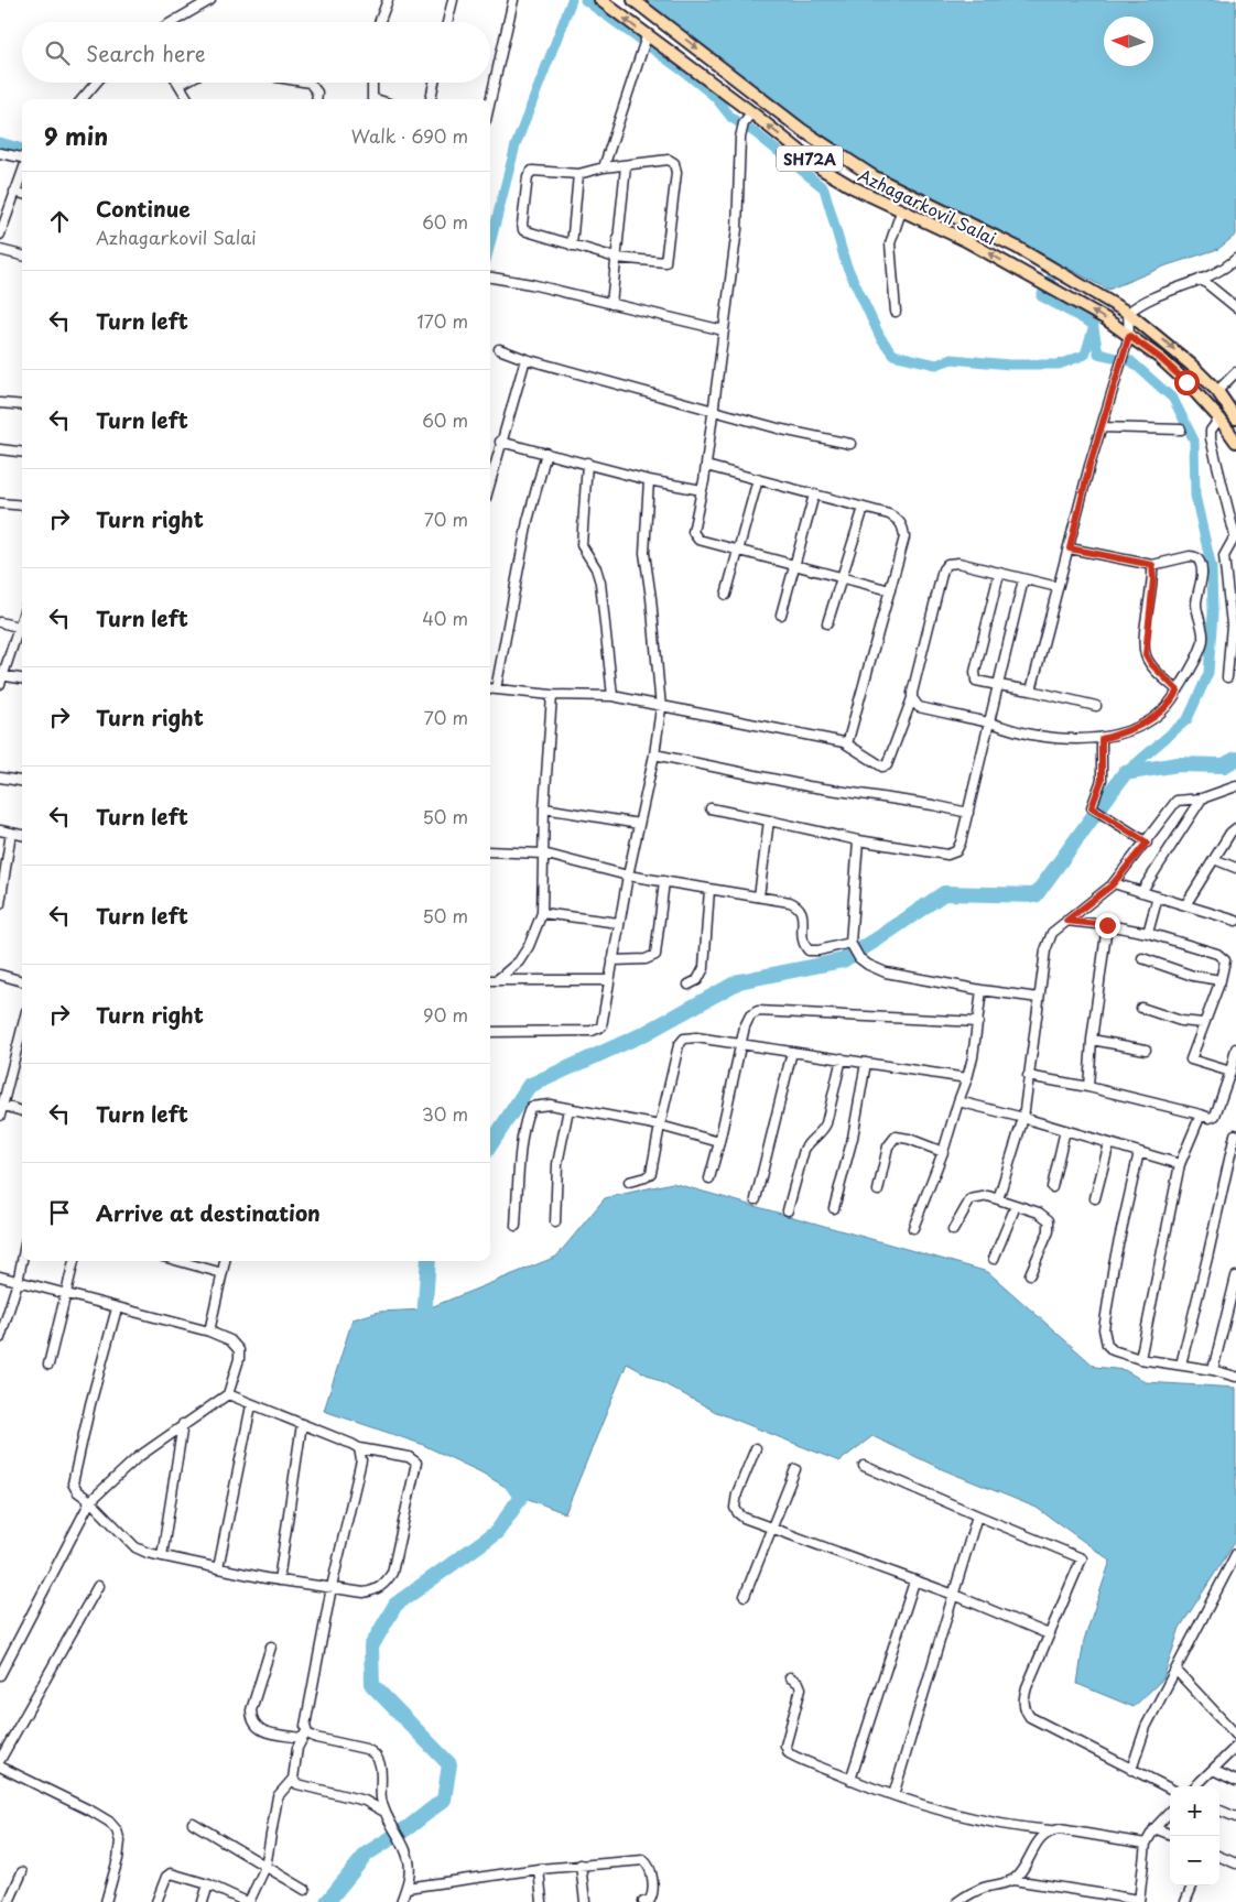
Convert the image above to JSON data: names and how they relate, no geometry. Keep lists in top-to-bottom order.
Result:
{
  "streets": {
    "main road": ["SH72A", "Azhagarkovil Salai"]
  },
  "north": "left",
  "page": {
    "search": "Search here",
    "heading": ["9 min", "Walk · 690 m"],
    "list": [
      ["Continue", "Azhagarkovil Salai", "60 m"],
      ["Turn left", "170 m"],
      ["Turn left", "60 m"],
      ["Turn right", "70 m"],
      ["Turn left", "40 m"],
      ["Turn right", "70 m"],
      ["Turn left", "50 m"],
      ["Turn left", "50 m"],
      ["Turn right", "90 m"],
      ["Turn left", "30 m"],
      "Arrive at destination"
    ],
    "map_buttons": ["+", "−"]
  }
}
